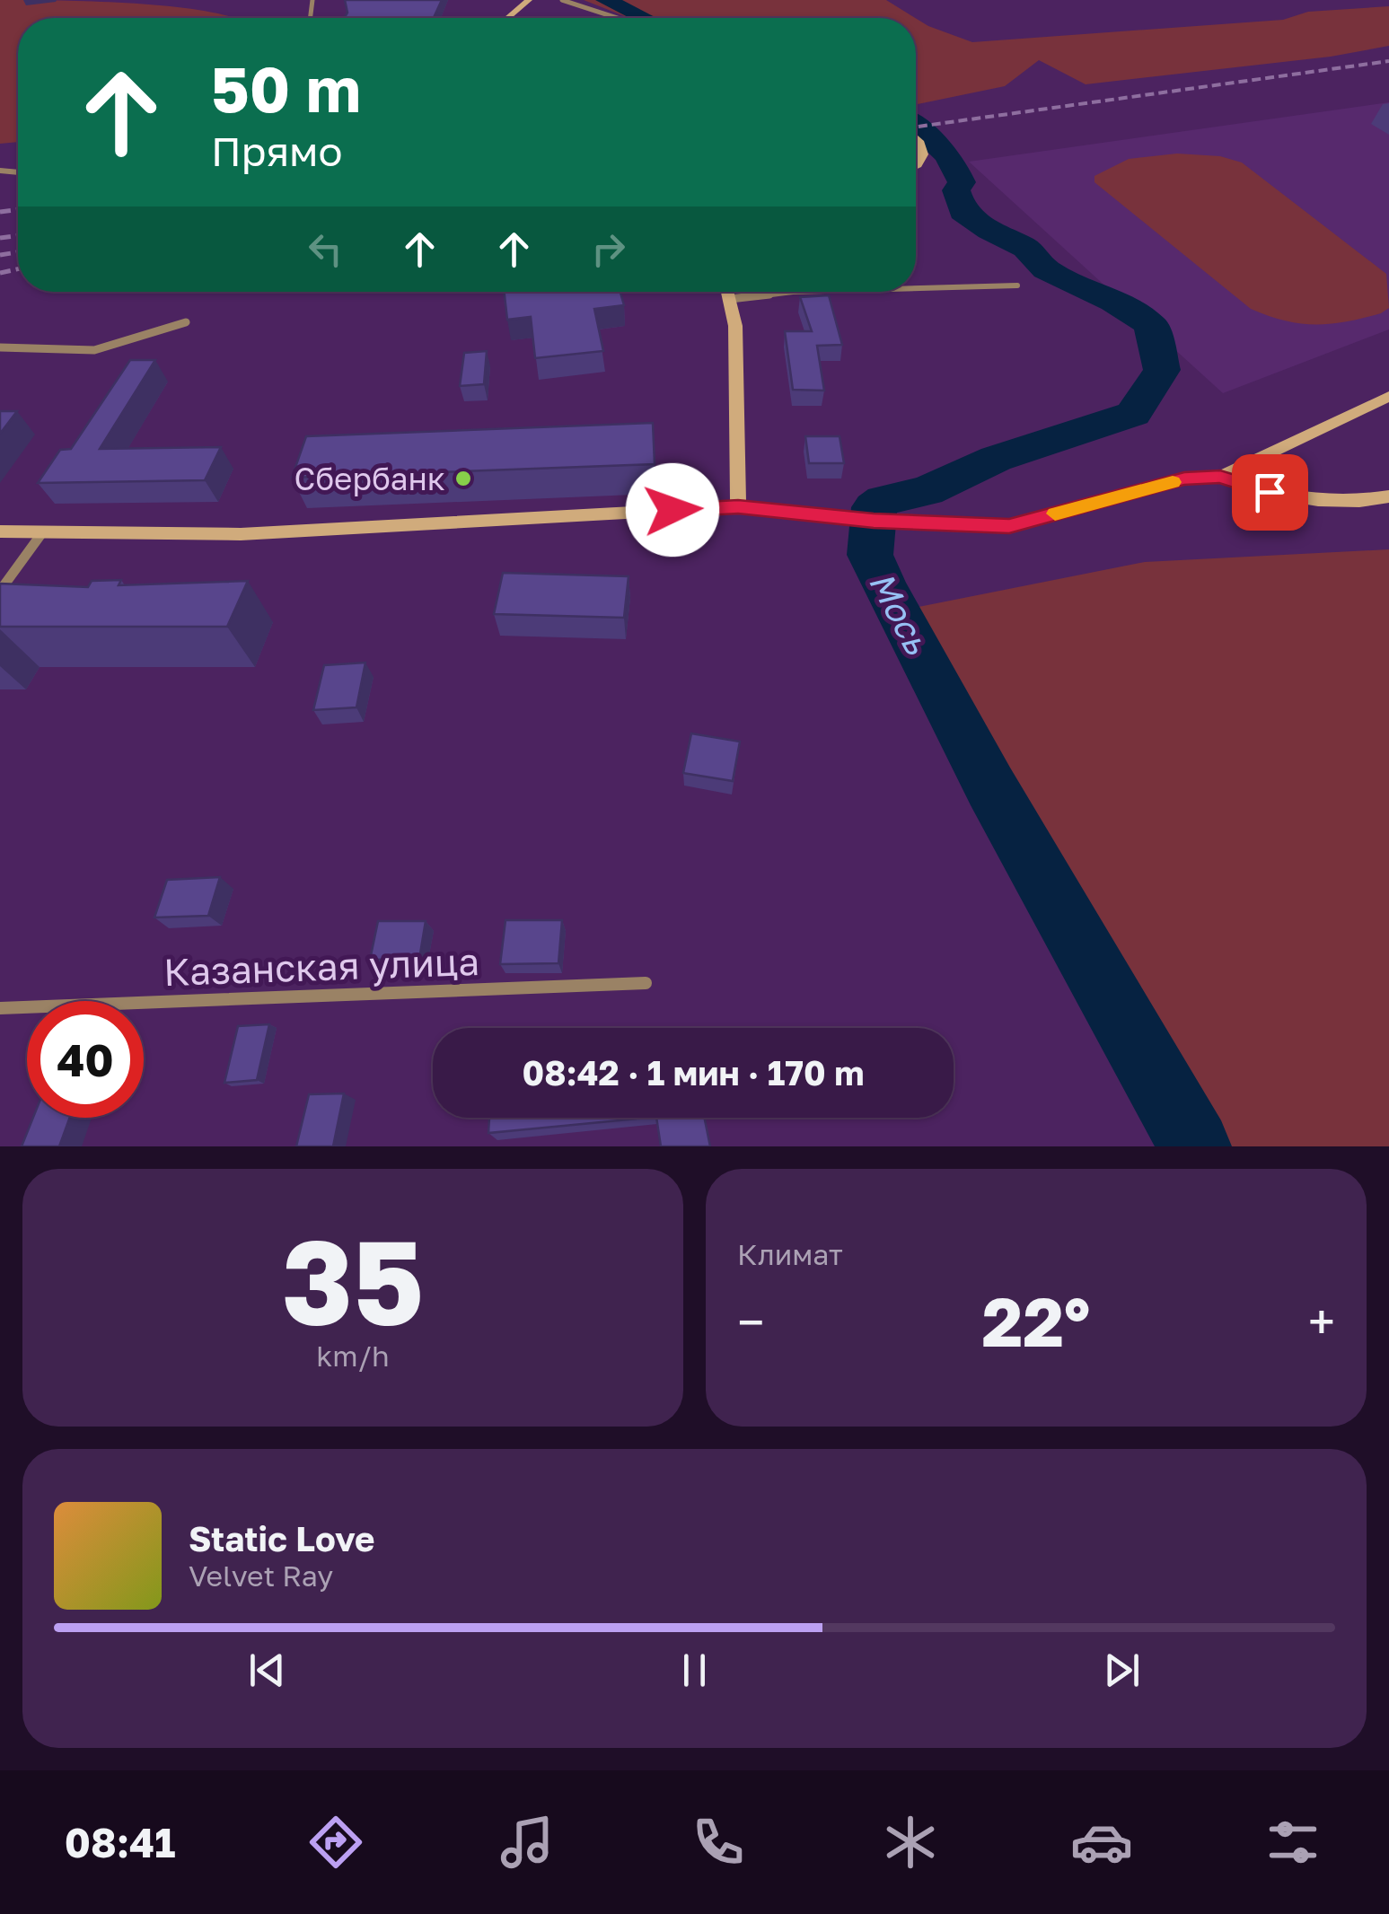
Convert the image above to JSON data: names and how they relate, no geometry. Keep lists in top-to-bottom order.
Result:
{
  "streets": {
    "street": ["Казанская улица"]
  },
  "water": ["Мось"],
  "places": ["Сбербанк"],
  "page": {
    "turn": ["50 m", "Прямо"],
    "limit": "40",
    "trip": "08:42 · 1 мин · 170 m",
    "tile": [
      ["35", "km/h"],
      "Климат"
    ],
    "heat": ["−", "22°", "+"],
    "song": ["Static Love", "Velvet Ray"],
    "tabs": "08:41"
  }
}
